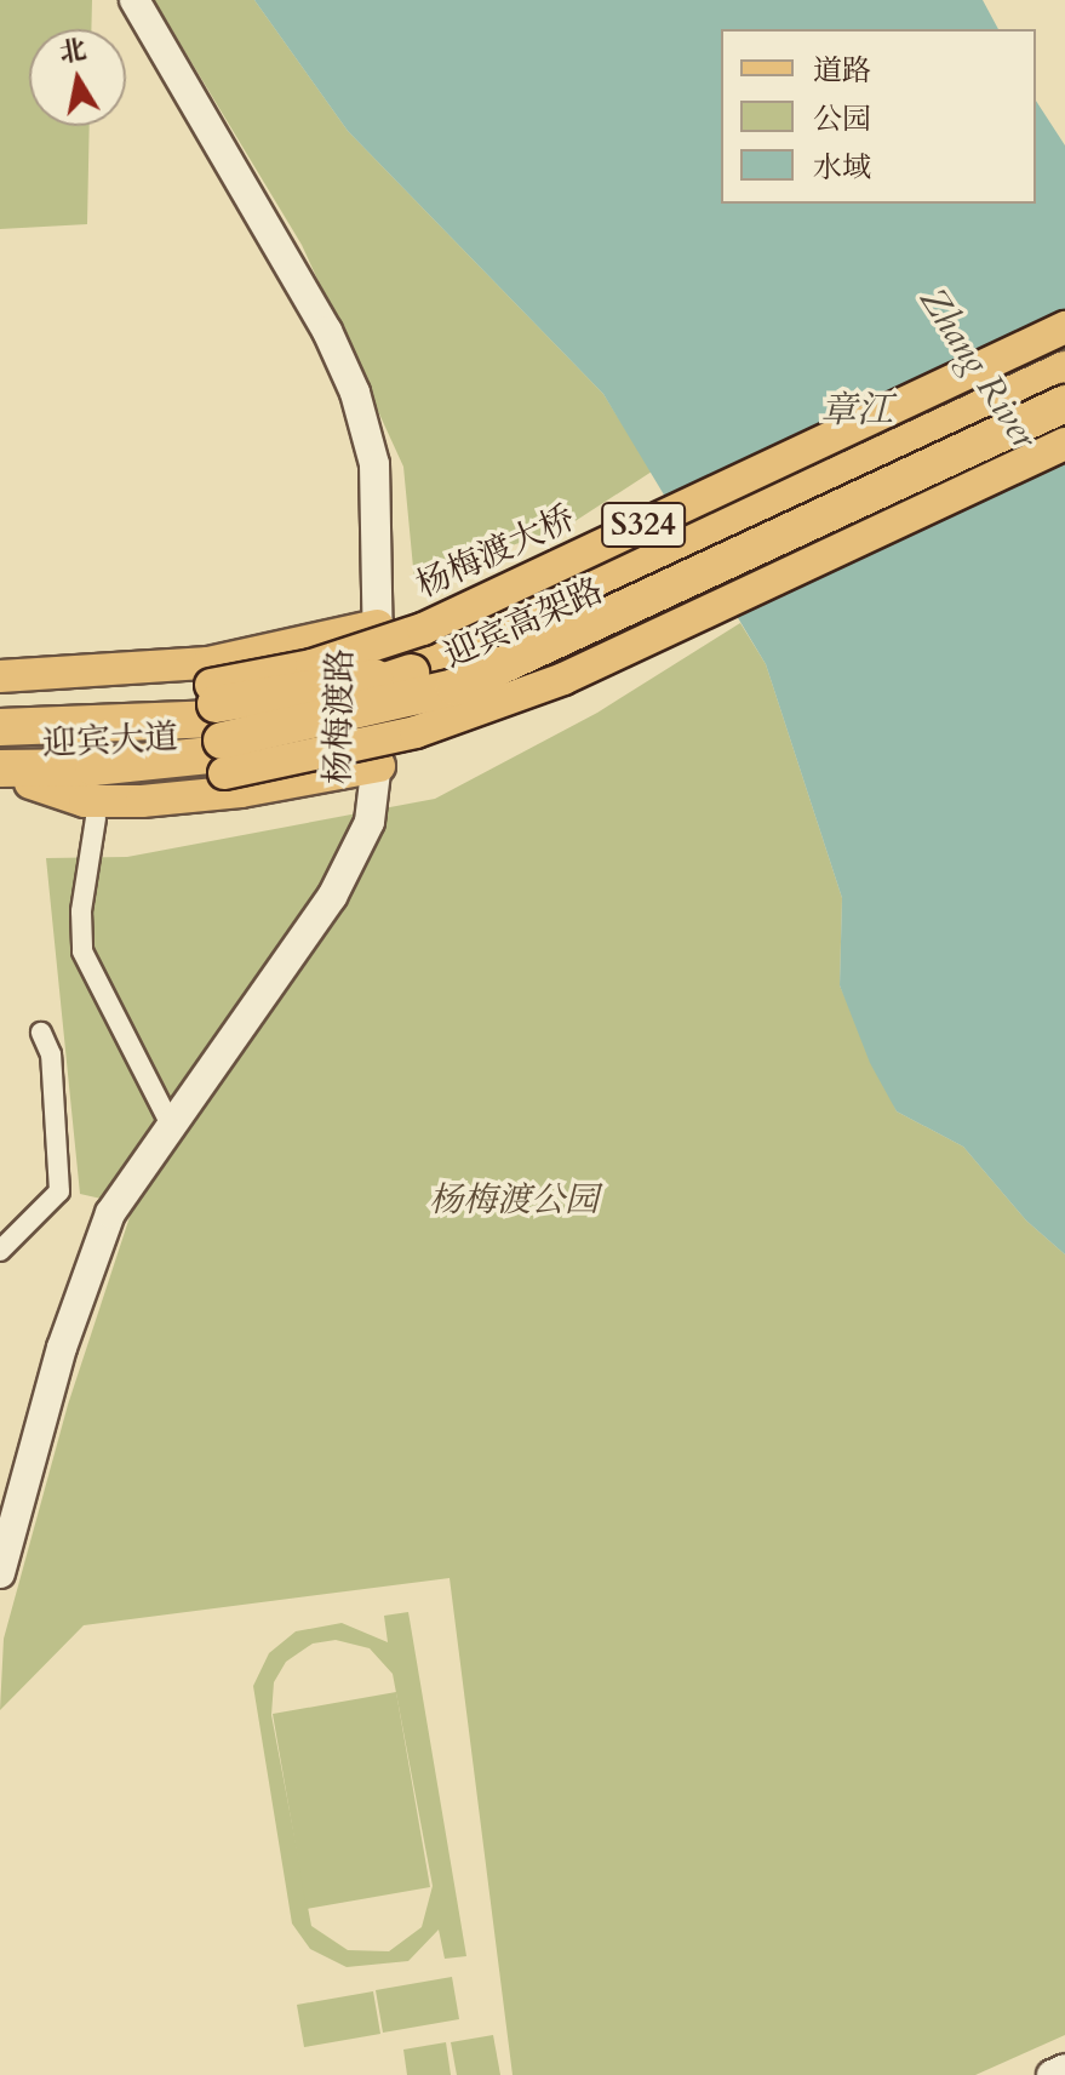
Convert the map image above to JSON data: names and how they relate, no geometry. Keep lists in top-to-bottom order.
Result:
{
  "streets": {
    "highway": ["迎宾高架路"],
    "main road": ["S324", "杨梅渡大桥", "迎宾大道"],
    "street": ["杨梅渡路"]
  },
  "crossings": [
    ["S324", "杨梅渡大桥"],
    ["S324", "迎宾大道"],
    ["杨梅渡大桥", "迎宾大道"]
  ],
  "water": ["Zhang River", "章江"],
  "parks": ["杨梅渡公园"],
  "legend": ["道路", "公园", "水域"],
  "north": "top"
}
